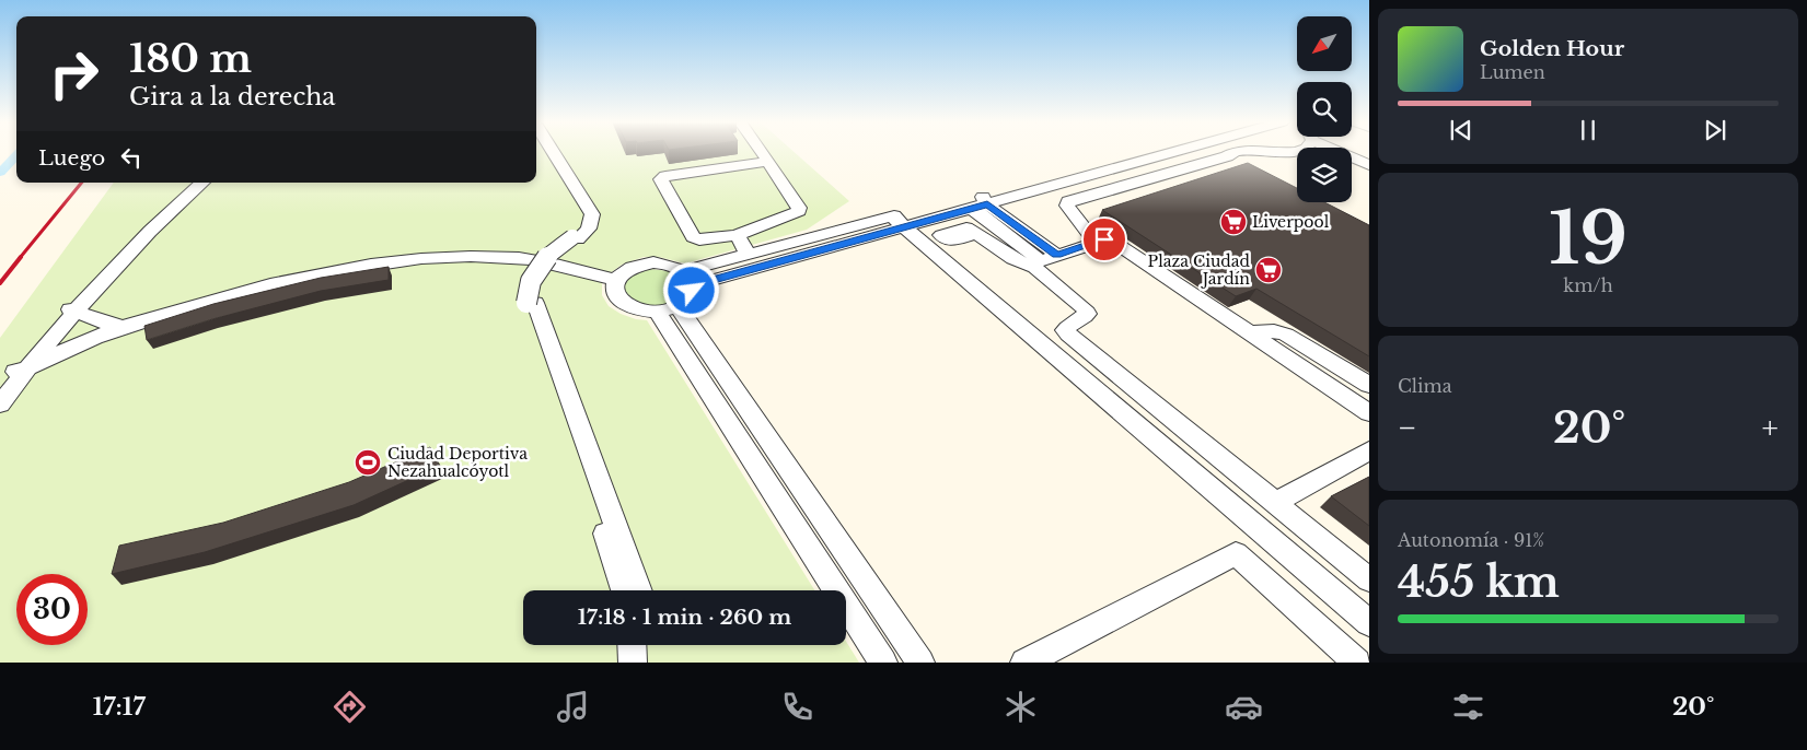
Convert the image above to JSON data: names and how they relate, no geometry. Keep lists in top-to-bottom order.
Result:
{
  "places": {
    "supermarket": ["Liverpool", "Plaza Ciudad Jardín"],
    "sports": ["Ciudad Deportiva Nezahualcóyotl"]
  },
  "north": "bottom left",
  "page": {
    "turn": ["180 m", "Gira a la derecha"],
    "song": ["Golden Hour", "Lumen"],
    "then": "Luego",
    "tile": [
      ["19", "km/h"],
      "Clima",
      ["Autonomía · 91%", "455 km"]
    ],
    "heat": ["−", "20°", "+"],
    "limit": "30",
    "trip": "17:18 · 1 min · 260 m",
    "tabs": ["17:17", "20°"]
  }
}
